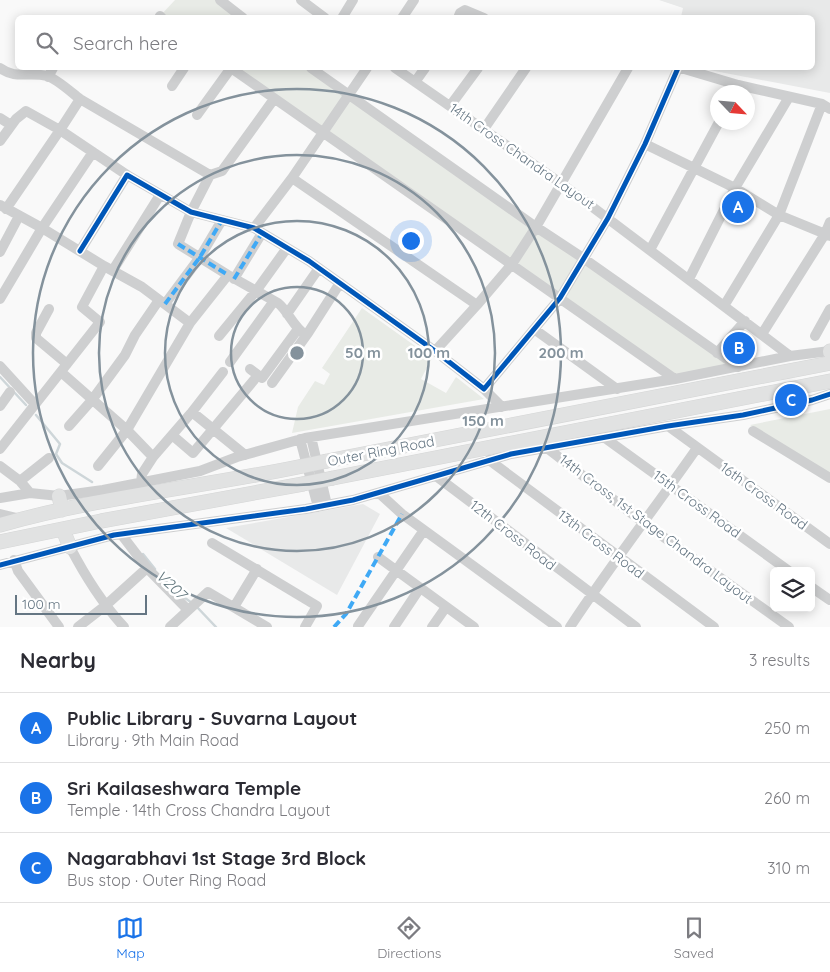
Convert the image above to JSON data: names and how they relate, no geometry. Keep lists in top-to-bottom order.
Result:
{
  "streets": {
    "highway": ["Outer Ring Road"],
    "street": [
      "14th Cross Chandra Layout",
      "16th Cross Road",
      "15th Cross Road",
      "14th Cross, 1st Stage Chandra Layout",
      "12th Cross Road",
      "13th Cross Road"
    ]
  },
  "water": ["V207"],
  "scale_bar": "100 m",
  "north": "bottom right",
  "page": {
    "search": "Search here",
    "pins": ["A", "B", "C"],
    "scale": "100 m",
    "heading": ["Nearby", "3 results"],
    "list": [
      {
        "mark": "A",
        "name": "Public Library - Suvarna Layout",
        "note": "Library · 9th Main Road",
        "value": "250 m"
      },
      {
        "mark": "B",
        "name": "Sri Kailaseshwara Temple",
        "note": "Temple · 14th Cross Chandra Layout",
        "value": "260 m"
      },
      {
        "mark": "C",
        "name": "Nagarabhavi 1st Stage 3rd Block",
        "note": "Bus stop · Outer Ring Road",
        "value": "310 m"
      }
    ],
    "nav": ["Map", "Directions", "Saved"]
  },
  "rings": [
    "50 m",
    "100 m",
    "200 m",
    "150 m"
  ]
}
